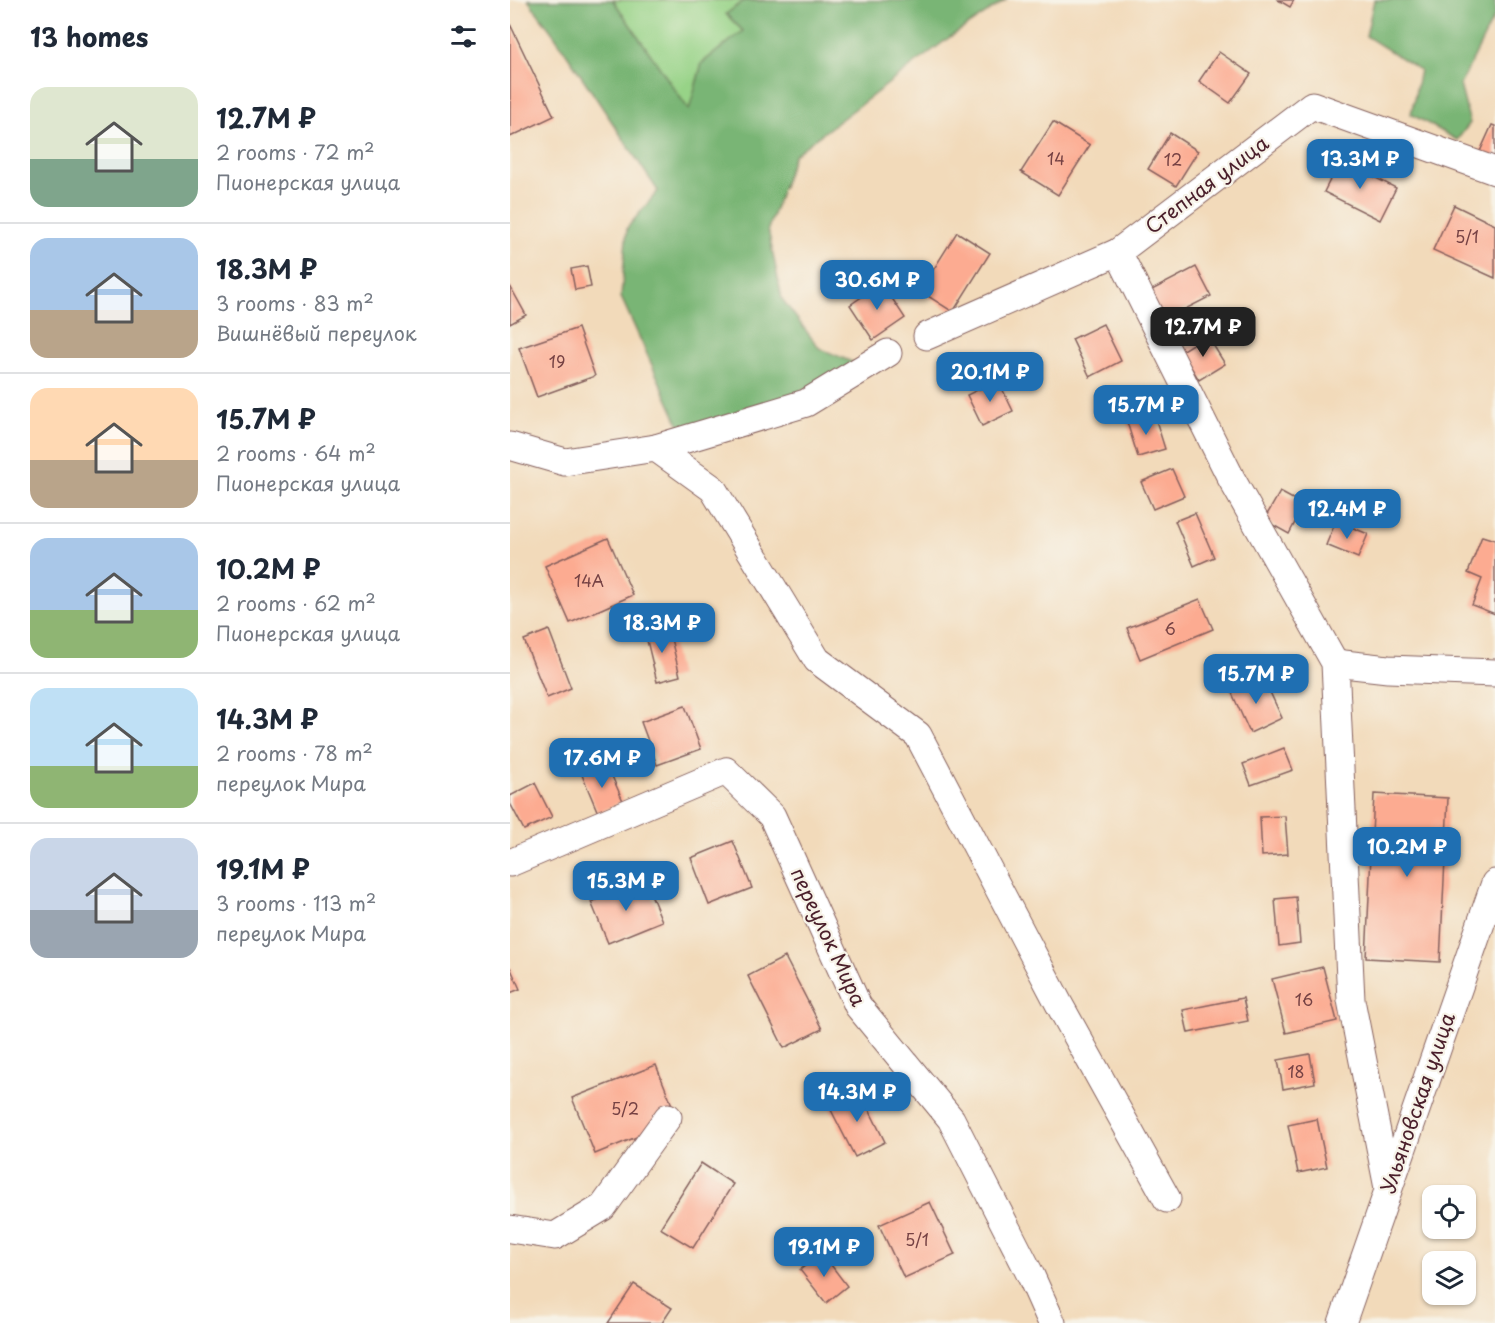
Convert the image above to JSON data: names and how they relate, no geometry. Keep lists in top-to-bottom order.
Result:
{
  "streets": {
    "street": ["Степная улица", "переулок Мира", "Ульяновская улица"]
  },
  "house_numbers": [
    "14",
    "12",
    "5/1",
    "19",
    "14А",
    "6",
    "16",
    "18",
    "5/2",
    "5/1"
  ],
  "page": {
    "heading": "13 homes",
    "list": [
      {
        "name": "12.7M ₽",
        "note": "2 rooms · 72 m² · Пионерская улица"
      },
      {
        "name": "18.3M ₽",
        "note": "3 rooms · 83 m² · Вишнёвый переулок"
      },
      {
        "name": "15.7M ₽",
        "note": "2 rooms · 64 m² · Пионерская улица"
      },
      {
        "name": "10.2M ₽",
        "note": "2 rooms · 62 m² · Пионерская улица"
      },
      {
        "name": "14.3M ₽",
        "note": "2 rooms · 78 m² · переулок Мира"
      },
      {
        "name": "19.1M ₽",
        "note": "3 rooms · 113 m² · переулок Мира"
      }
    ],
    "price": [
      "13.3M ₽",
      "30.6M ₽",
      "12.7M ₽",
      "20.1M ₽",
      "15.7M ₽",
      "12.4M ₽",
      "18.3M ₽",
      "15.7M ₽",
      "17.6M ₽",
      "10.2M ₽",
      "15.3M ₽",
      "14.3M ₽",
      "19.1M ₽"
    ]
  }
}
